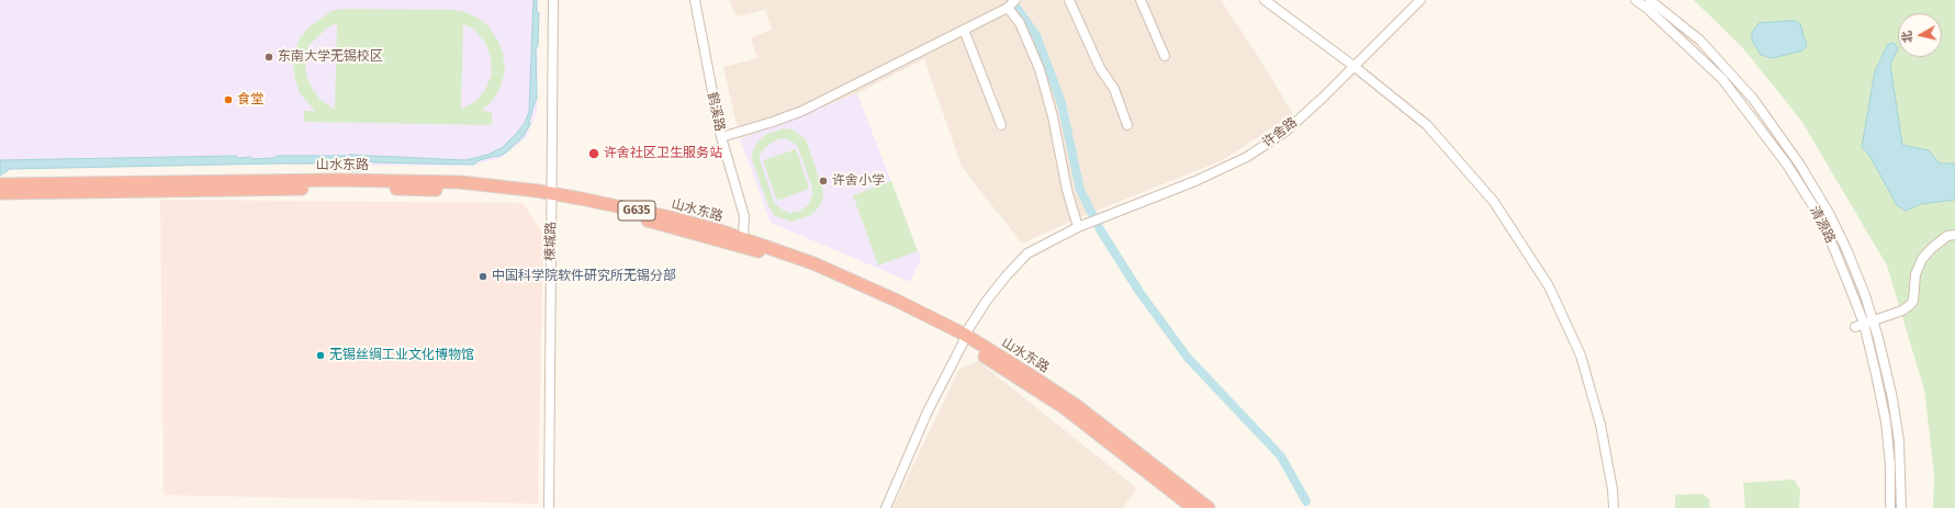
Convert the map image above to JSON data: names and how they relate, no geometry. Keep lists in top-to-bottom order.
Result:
{
  "streets": {
    "highway": ["山水东路", "G635"],
    "street": [
      "鹤溪路",
      "许舍路",
      "清源路",
      "楝城路"
    ]
  },
  "crossings": [
    ["鹤溪路", "山水东路"],
    ["许舍路", "山水东路"],
    ["山水东路", "楝城路"]
  ],
  "places": [
    "东南大学无锡校区",
    "食堂",
    "许舍社区卫生服务站",
    "许舍小学",
    "中国科学院软件研究所无锡分部",
    "无锡丝绸工业文化博物馆"
  ],
  "north": "left"
}
